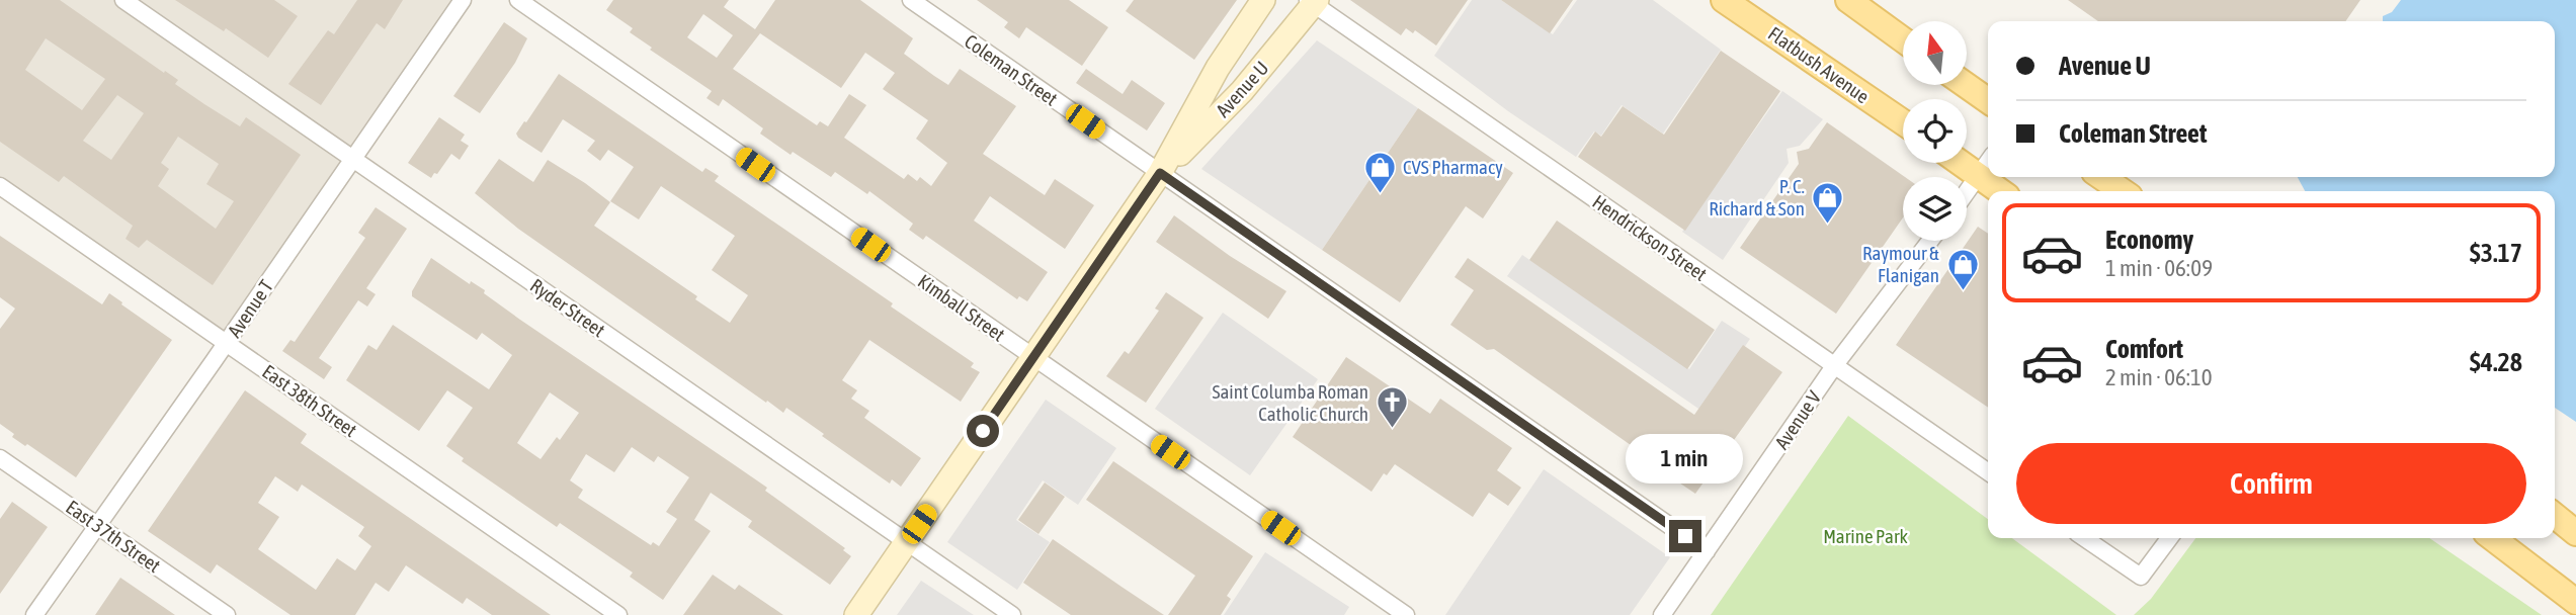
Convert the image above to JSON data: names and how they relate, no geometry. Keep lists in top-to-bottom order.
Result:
{
  "streets": {
    "main road": ["Flatbush Avenue", "Avenue U"],
    "street": [
      "Coleman Street",
      "Hendrickson Street",
      "Ryder Street",
      "Kimball Street",
      "Avenue T",
      "East 38th Street",
      "Avenue V",
      "East 37th Street"
    ]
  },
  "crossings": [
    ["Coleman Street", "Avenue U"],
    ["Coleman Street", "Avenue V"],
    ["Avenue U", "Hendrickson Street"],
    ["Avenue U", "Ryder Street"],
    ["Avenue U", "Kimball Street"],
    ["Hendrickson Street", "Avenue V"],
    ["Ryder Street", "Avenue T"],
    ["Avenue T", "East 38th Street"],
    ["Avenue T", "East 37th Street"]
  ],
  "parks": ["Marine Park"],
  "places": {
    "shop": ["CVS Pharmacy", "P. C. Richard & Son", "Raymour & Flanigan"],
    "church": ["Saint Columba Roman Catholic Church"]
  },
  "north": "top",
  "page": {
    "banner": ["Avenue U", "Coleman Street"],
    "list": [
      {
        "name": "Economy",
        "note": "1 min · 06:09",
        "value": "$3.17"
      },
      {
        "name": "Comfort",
        "note": "2 min · 06:10",
        "value": "$4.28"
      }
    ],
    "buttons": "Confirm",
    "bubble": "1 min"
  }
}
